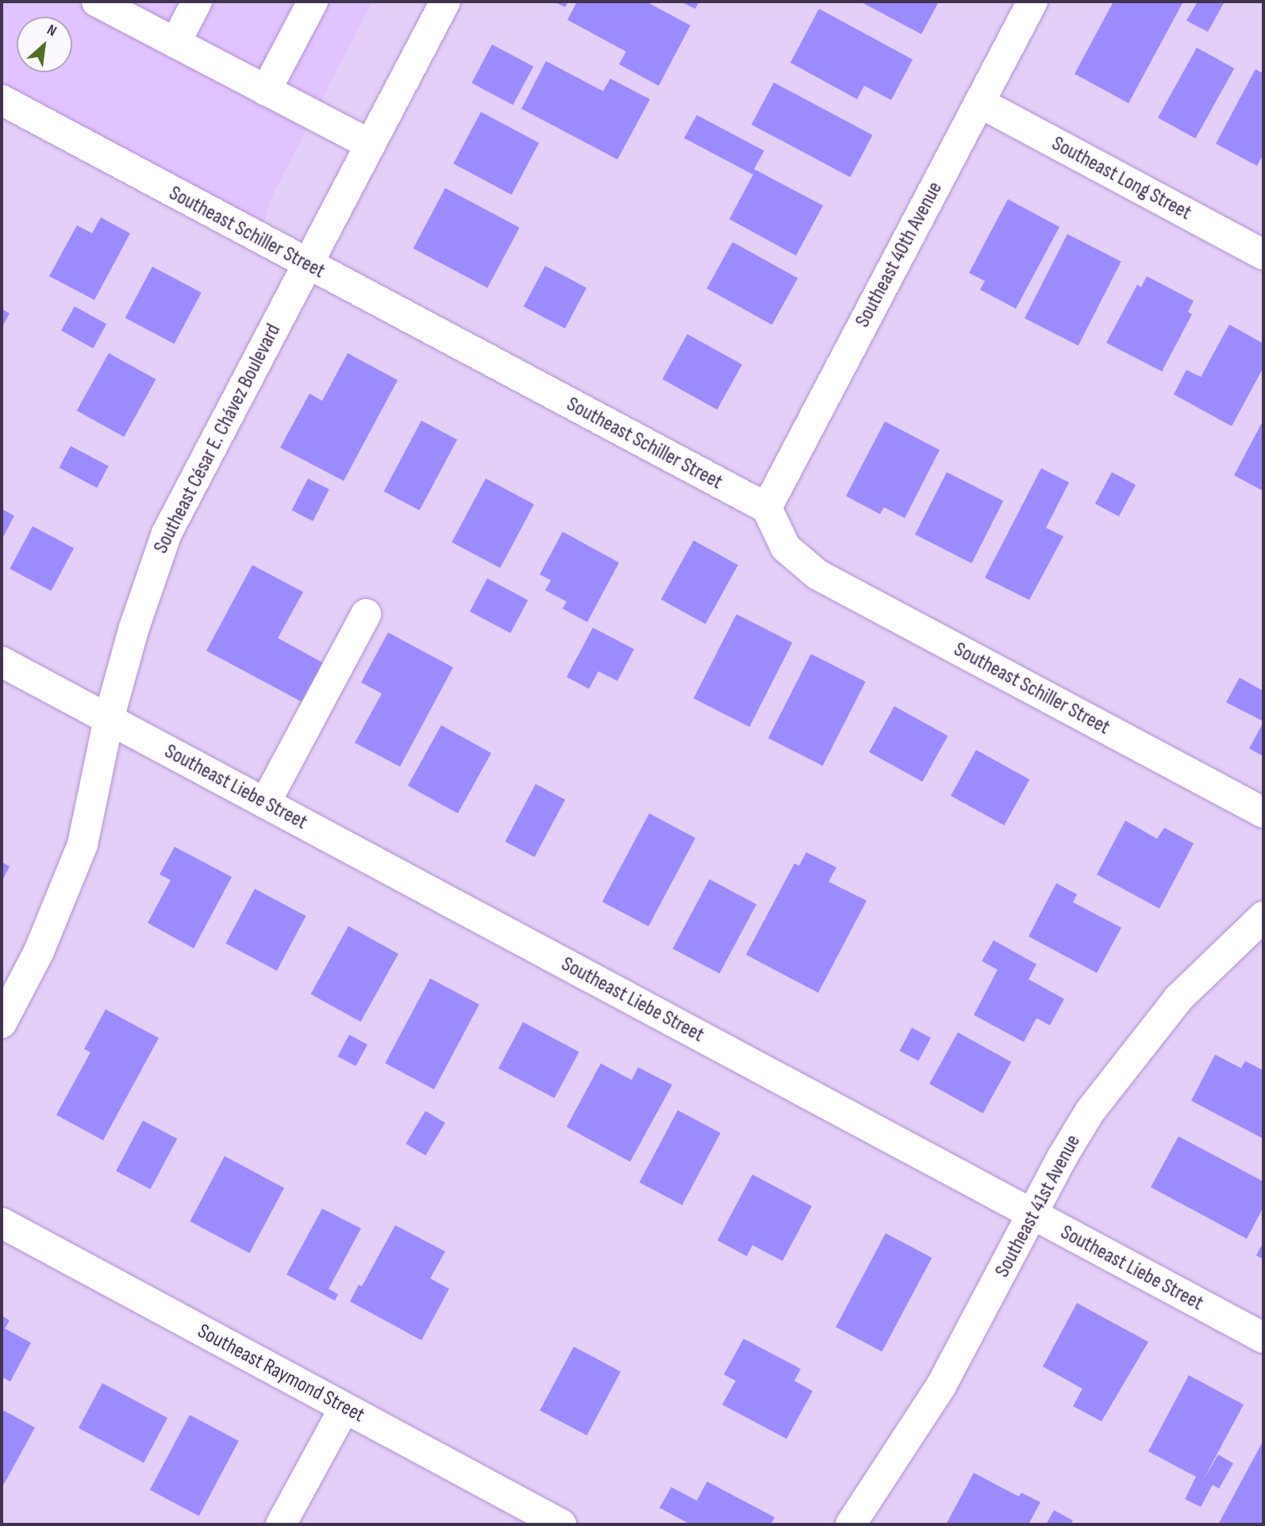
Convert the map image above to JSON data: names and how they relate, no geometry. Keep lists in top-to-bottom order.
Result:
{
  "streets": {
    "street": [
      "Southeast Long Street",
      "Southeast Schiller Street",
      "Southeast 40th Avenue",
      "Southeast César E. Chávez Boulevard",
      "Southeast Liebe Street",
      "Southeast 41st Avenue",
      "Southeast Raymond Street"
    ]
  },
  "crossings": [
    ["Southeast Long Street", "Southeast 40th Avenue"],
    ["Southeast Schiller Street", "Southeast 40th Avenue"],
    ["Southeast Schiller Street", "Southeast César E. Chávez Boulevard"],
    ["Southeast César E. Chávez Boulevard", "Southeast Liebe Street"],
    ["Southeast Liebe Street", "Southeast 41st Avenue"]
  ],
  "north": "top right"
}
